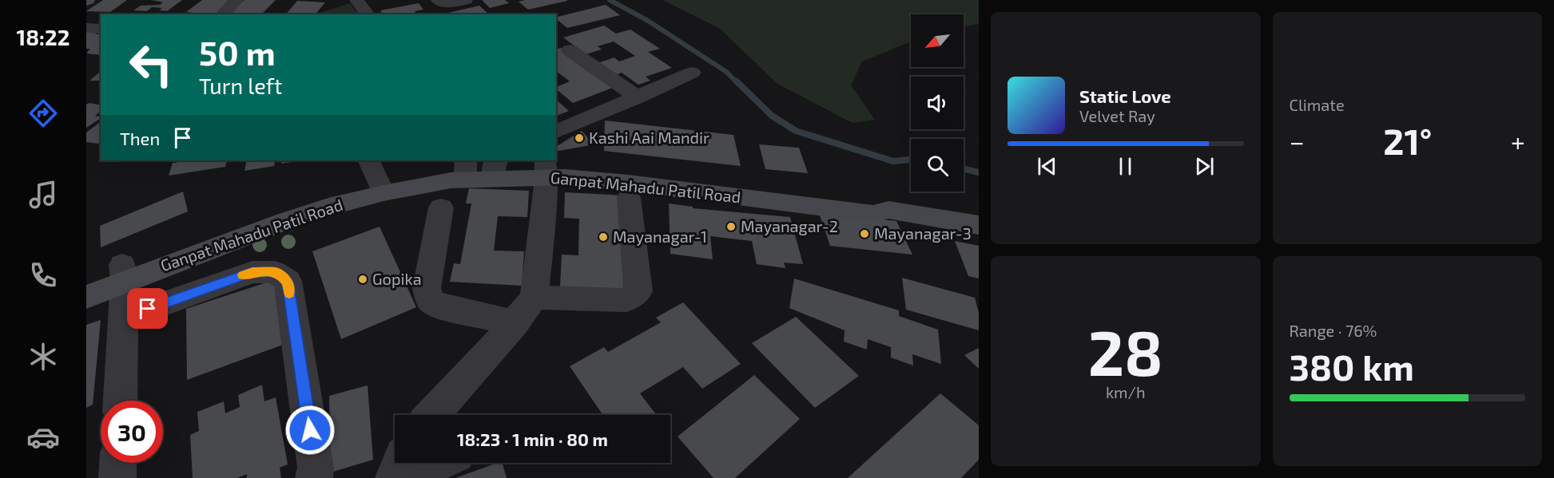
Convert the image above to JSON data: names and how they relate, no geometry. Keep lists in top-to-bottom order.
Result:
{
  "streets": {
    "street": ["Ganpat Mahadu Patil Road"]
  },
  "places": [
    "Kashi Aai Mandir",
    "Mayanagar-2",
    "Mayanagar-3",
    "Mayanagar-1",
    "Gopika"
  ],
  "north": "bottom left",
  "page": {
    "tabs": "18:22",
    "tile": [
      "Climate",
      ["28", "km/h"],
      ["Range · 76%", "380 km"]
    ],
    "turn": ["50 m", "Turn left"],
    "song": ["Static Love", "Velvet Ray"],
    "then": "Then",
    "heat": ["−", "21°", "+"],
    "limit": "30",
    "trip": "18:23 · 1 min · 80 m"
  }
}
